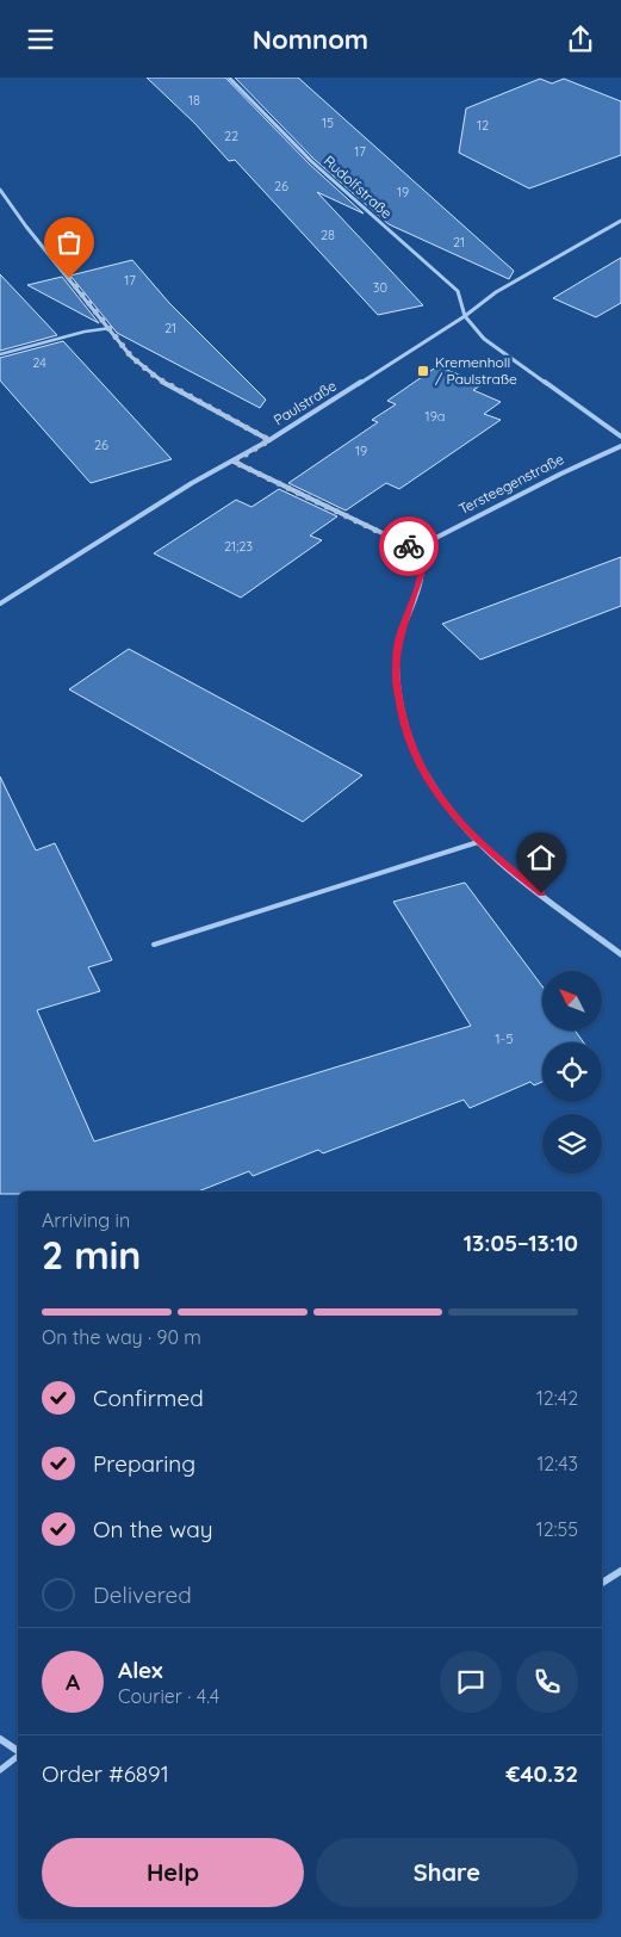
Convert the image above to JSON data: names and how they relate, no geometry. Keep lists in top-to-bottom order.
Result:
{
  "streets": {
    "street": ["Rudolfstraße", "Paulstraße", "Tersteegenstraße"]
  },
  "crossings": [
    ["Rudolfstraße", "Paulstraße"]
  ],
  "places": {
    "transit": ["Kremenholl / Paulstraße"]
  },
  "house_numbers": [
    "18",
    "15",
    "12",
    "22",
    "17",
    "26",
    "19",
    "28",
    "21",
    "17",
    "30",
    "21",
    "24",
    "19a",
    "26",
    "19",
    "21;23",
    "1-5"
  ],
  "north": "top left",
  "page": {
    "header": "Nomnom",
    "heading": ["2 min", "Arriving in", "13:05–13:10"],
    "panel": [
      "Alex",
      "Courier · 4.4",
      "Order #6891",
      "€40.32"
    ],
    "bar": "On the way · 90 m",
    "list": [
      ["Confirmed", "12:42"],
      ["Preparing", "12:43"],
      ["On the way", "12:55"],
      "Delivered"
    ],
    "round": "A",
    "buttons": ["Help", "Share"]
  }
}
